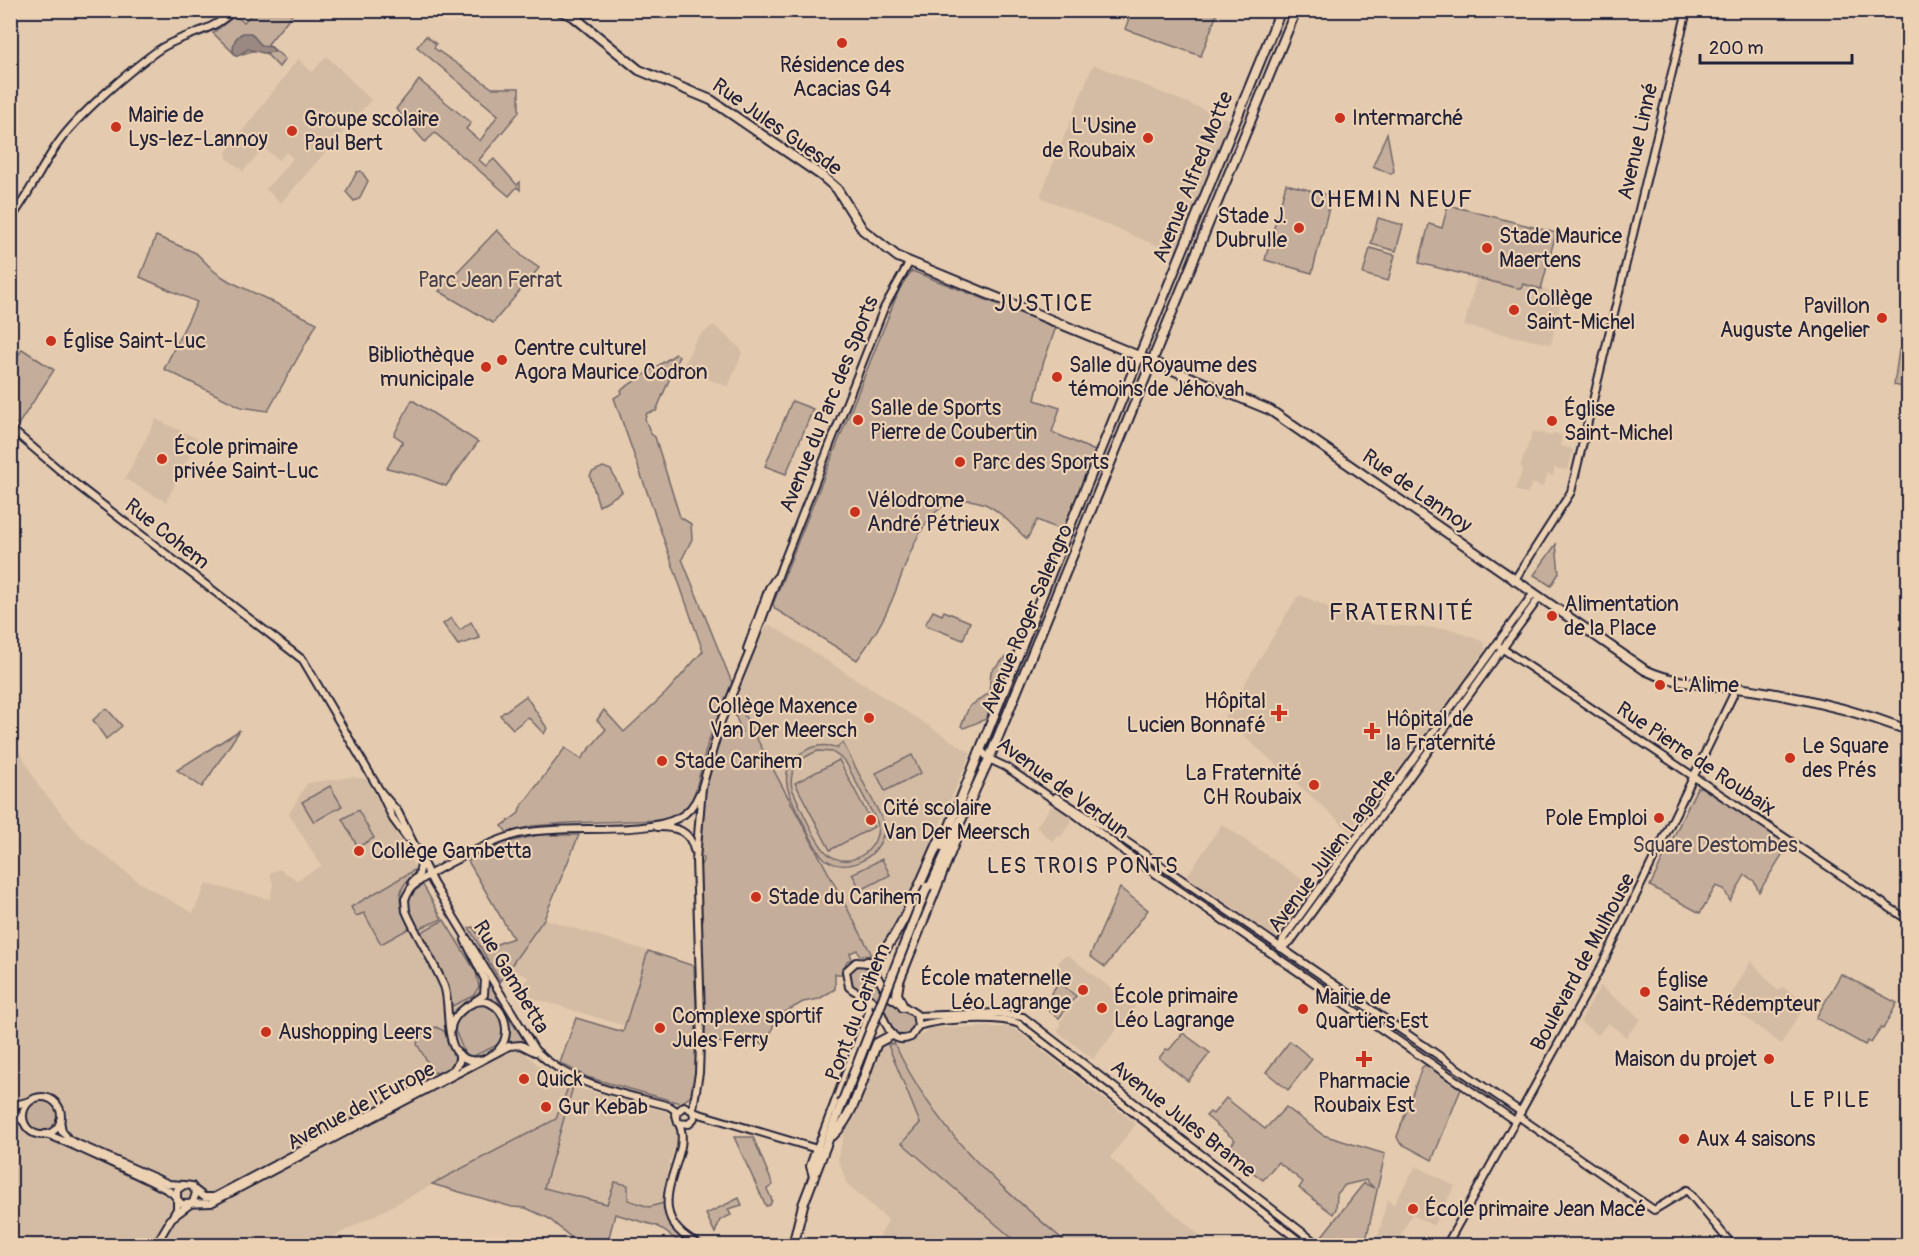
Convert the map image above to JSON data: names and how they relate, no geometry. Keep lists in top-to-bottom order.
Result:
{
  "streets": {
    "main road": [
      "Rue Jules Guesde",
      "Avenue Alfred Motte",
      "Rue de Lannoy",
      "Avenue Roger Salengro",
      "Pont du Carihem"
    ],
    "street": [
      "Avenue Linné",
      "Avenue du Parc des Sports",
      "Rue Cohem",
      "Rue Pierre de Roubaix",
      "Avenue de Verdun",
      "Avenue Julien Lagache",
      "Boulevard de Mulhouse",
      "Rue Gambetta",
      "Avenue de l'Europe",
      "Avenue Jules Brame"
    ]
  },
  "crossings": [
    ["Rue Jules Guesde", "Avenue du Parc des Sports"],
    ["Rue Jules Guesde", "Rue de Lannoy"],
    ["Avenue Linné", "Rue de Lannoy"],
    ["Avenue Alfred Motte", "Rue de Lannoy"],
    ["Avenue Alfred Motte", "Avenue Roger Salengro"],
    ["Avenue du Parc des Sports", "Rue de Lannoy"],
    ["Avenue du Parc des Sports", "Rue Gambetta"],
    ["Rue de Lannoy", "Avenue Roger Salengro"],
    ["Rue de Lannoy", "Avenue Julien Lagache"],
    ["Rue de Lannoy", "Boulevard de Mulhouse"],
    ["Rue Cohem", "Rue Gambetta"],
    ["Avenue Roger Salengro", "Avenue de Verdun"],
    ["Avenue Roger Salengro", "Pont du Carihem"],
    ["Rue Pierre de Roubaix", "Avenue Julien Lagache"],
    ["Rue Pierre de Roubaix", "Boulevard de Mulhouse"],
    ["Avenue de Verdun", "Avenue Julien Lagache"],
    ["Avenue de Verdun", "Boulevard de Mulhouse"],
    ["Rue Gambetta", "Avenue de l'Europe"]
  ],
  "districts": [
    "CHEMIN NEUF",
    "JUSTICE",
    "FRATERNITÉ",
    "LES TROIS PONTS",
    "LE PILE"
  ],
  "parks": ["Parc Jean Ferrat", "Square Destombes"],
  "places": {
    "other": [
      "Résidence des Acacias G4",
      "Intermarché",
      "Mairie de Lys-lez-Lannoy",
      "Groupe scolaire Paul Bert",
      "L'Usine de Roubaix",
      "Stade J. Dubrulle",
      "Stade Maurice Maertens",
      "Collège Saint-Michel",
      "Pavillon Auguste Angelier",
      "Église Saint-Luc",
      "Centre culturel Agora Maurice Codron",
      "Bibliothèque municipale",
      "Salle du Royaume des témoins de Jéhovah",
      "Salle de Sports Pierre de Coubertin",
      "Église Saint-Michel",
      "École primaire privée Saint-Luc",
      "Parc des Sports",
      "Vélodrome André Pétrieux",
      "Alimentation de la Place",
      "L'Alime",
      "Collège Maxence Van Der Meersch",
      "Le Square des Prés",
      "Stade Carihem",
      "La Fraternité CH Roubaix",
      "Pole Emploi",
      "Cité scolaire Van Der Meersch",
      "Collège Gambetta",
      "Stade du Carihem",
      "École maternelle Léo Lagrange",
      "Église Saint-Rédempteur",
      "École primaire Léo Lagrange",
      "Mairie de Quartiers Est",
      "Complexe sportif Jules Ferry",
      "Aushopping Leers",
      "Maison du projet",
      "Quick",
      "Gur Kebab",
      "Aux 4 saisons",
      "École primaire Jean Macé"
    ],
    "health": ["Hôpital Lucien Bonnafé", "Hôpital de la Fraternité", "Pharmacie Roubaix Est"]
  },
  "scale_bar": "200 m"
}
